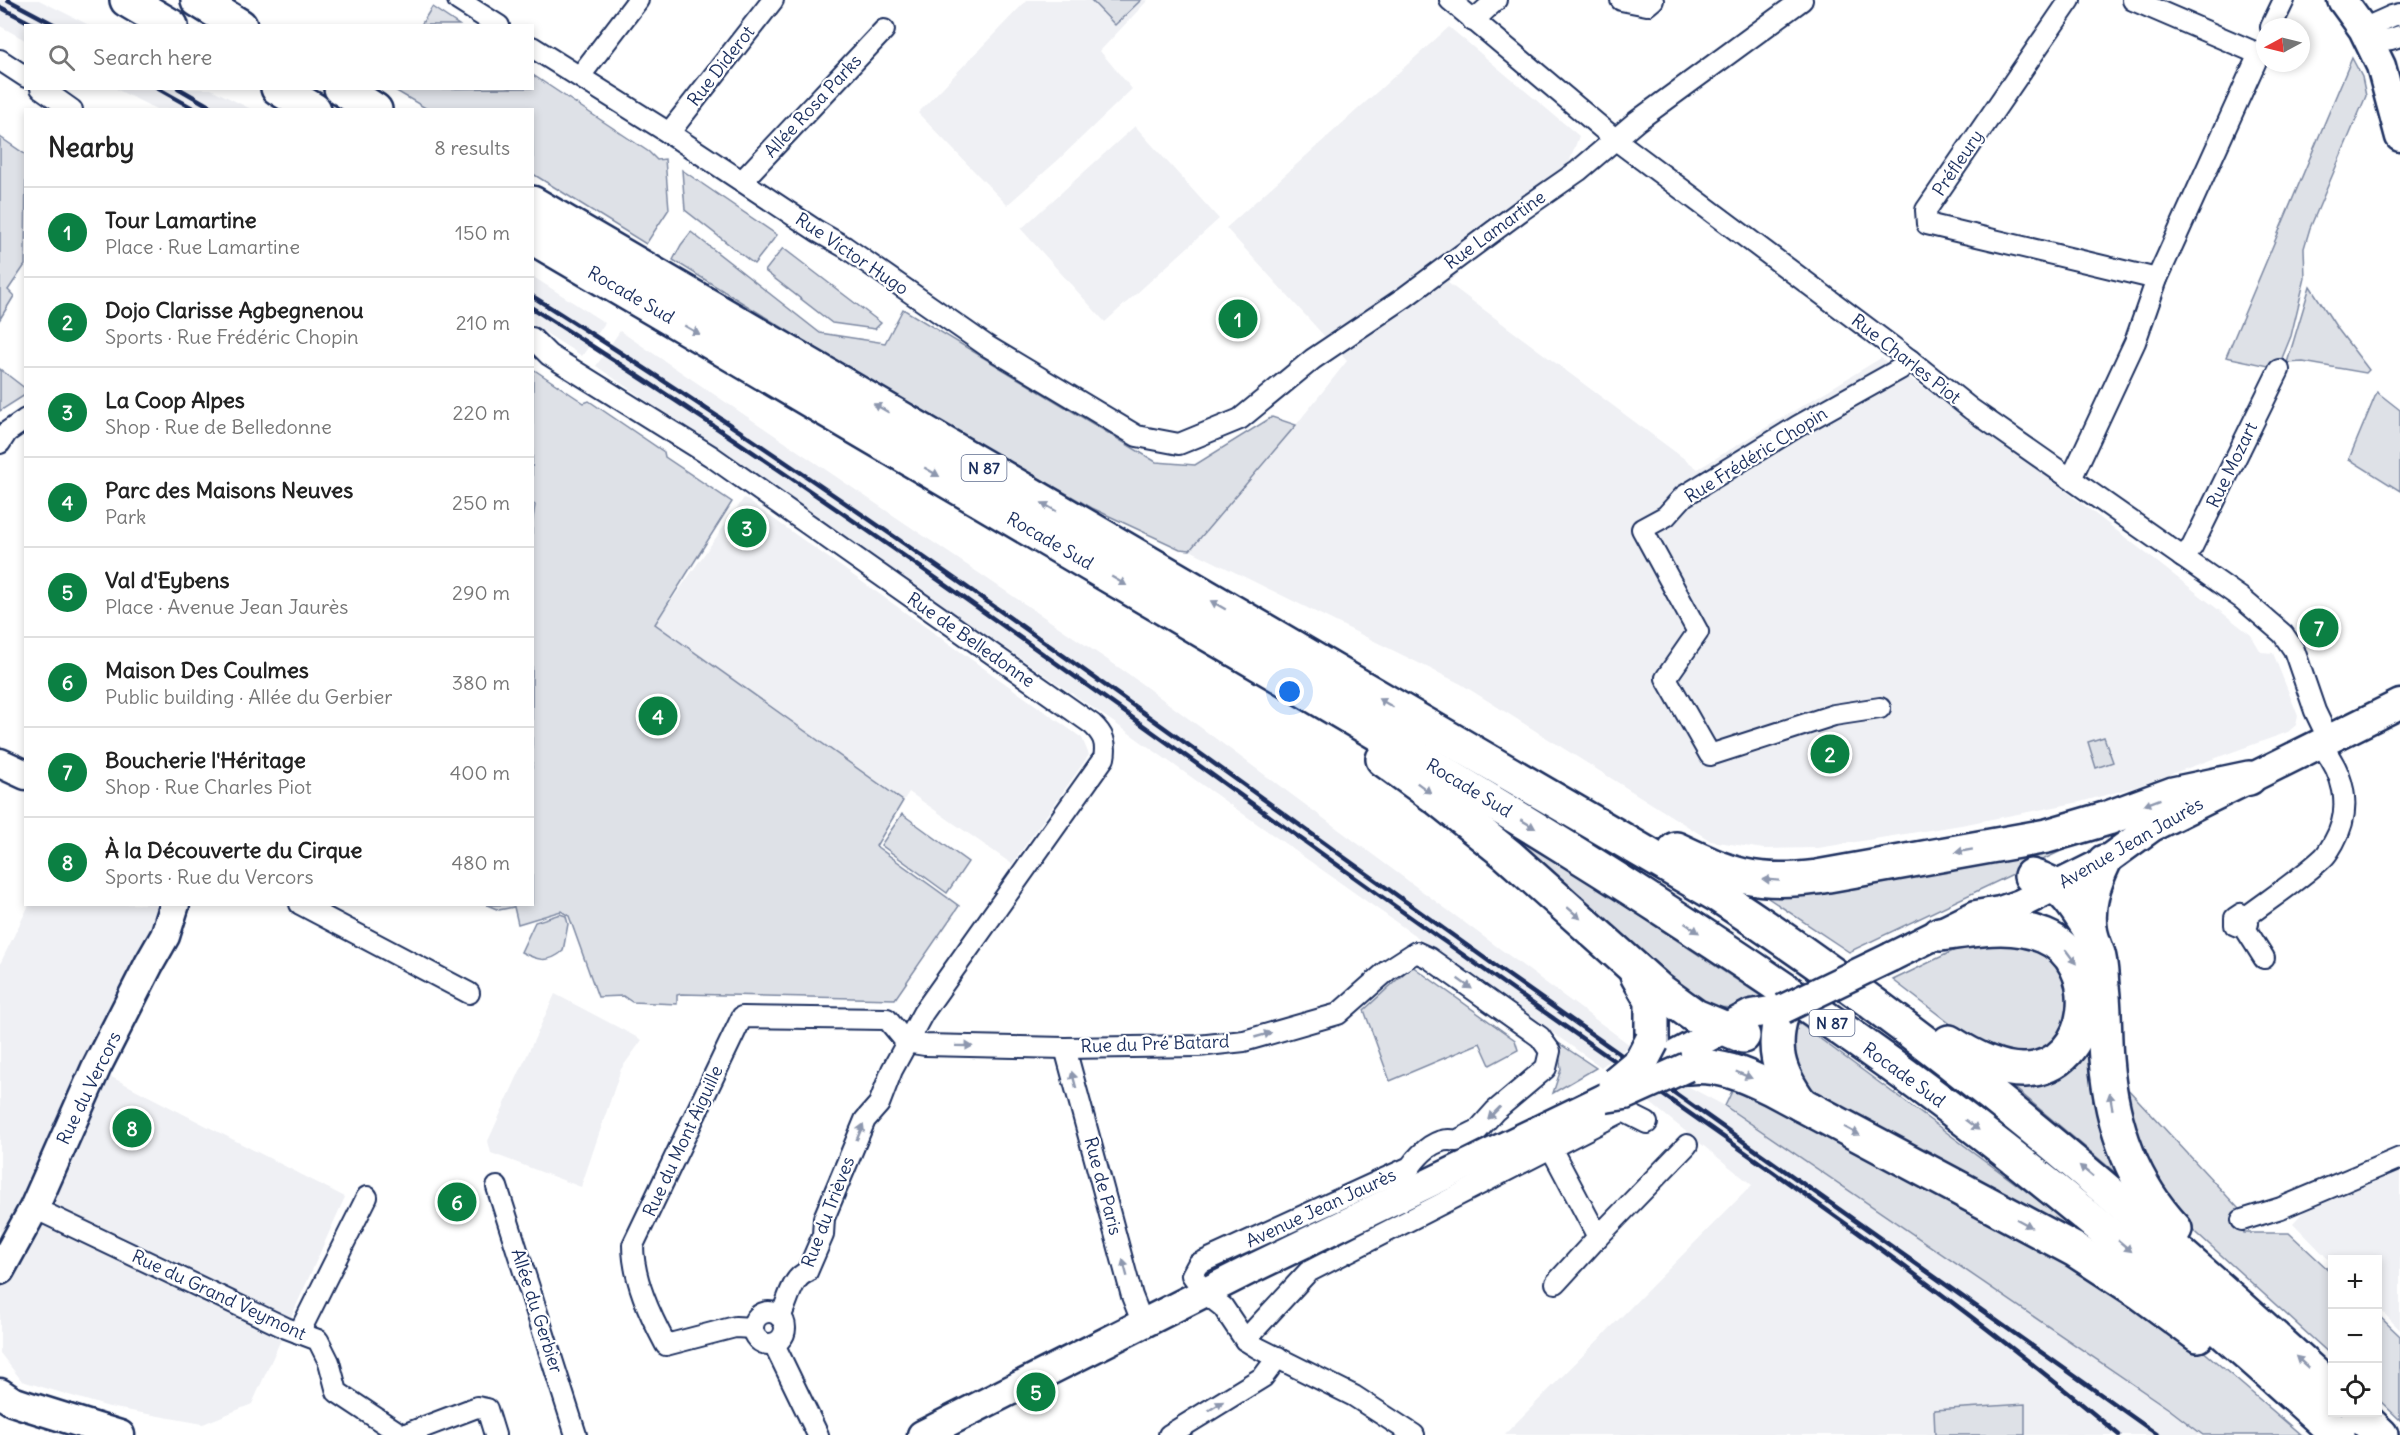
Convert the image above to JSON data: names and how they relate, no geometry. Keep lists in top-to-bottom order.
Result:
{
  "streets": {
    "highway": ["Rocade Sud", "N 87"],
    "main road": ["Avenue Jean Jaurès", "Rue du Vercors"],
    "street": [
      "Rue Diderot",
      "Allée Rosa Parks",
      "Préfleury",
      "Rue Lamartine",
      "Rue Victor Hugo",
      "Rue Charles Piot",
      "Rue Frédéric Chopin",
      "Rue Mozart",
      "Rue de Belledonne",
      "Rue du Pré Batard",
      "Rue du Mont Aiguille",
      "Rue de Paris",
      "Rue du Trièves",
      "Rue du Grand Veymont",
      "Allée du Gerbier"
    ]
  },
  "crossings": [
    ["Rue Diderot", "Rue Victor Hugo"],
    ["Allée Rosa Parks", "Rue Victor Hugo"],
    ["Rue Lamartine", "Rue Victor Hugo"],
    ["Rue Lamartine", "Rue Charles Piot"],
    ["Rocade Sud", "N 87"],
    ["Rue Charles Piot", "Rue Frédéric Chopin"],
    ["Rue Charles Piot", "Rue Mozart"],
    ["Rue Charles Piot", "Avenue Jean Jaurès"],
    ["Rue de Belledonne", "Rue du Pré Batard"],
    ["Rue de Belledonne", "Rue du Mont Aiguille"],
    ["Rue de Belledonne", "Rue du Trièves"],
    ["Avenue Jean Jaurès", "Rue du Pré Batard"],
    ["Avenue Jean Jaurès", "Rue de Paris"],
    ["Rue du Pré Batard", "Rue du Mont Aiguille"],
    ["Rue du Pré Batard", "Rue de Paris"],
    ["Rue du Pré Batard", "Rue du Trièves"],
    ["Rue du Vercors", "Rue du Grand Veymont"],
    ["Rue du Mont Aiguille", "Rue du Trièves"]
  ],
  "one_way": ["Rue du Pré Batard", "Rue de Paris", "Rue du Trièves"],
  "north": "left",
  "page": {
    "search": "Search here",
    "heading": ["Nearby", "8 results"],
    "list": [
      {
        "mark": "1",
        "name": "Tour Lamartine",
        "note": "Place · Rue Lamartine",
        "value": "150 m"
      },
      {
        "mark": "2",
        "name": "Dojo Clarisse Agbegnenou",
        "note": "Sports · Rue Frédéric Chopin",
        "value": "210 m"
      },
      {
        "mark": "3",
        "name": "La Coop Alpes",
        "note": "Shop · Rue de Belledonne",
        "value": "220 m"
      },
      {
        "mark": "4",
        "name": "Parc des Maisons Neuves",
        "note": "Park",
        "value": "250 m"
      },
      {
        "mark": "5",
        "name": "Val d'Eybens",
        "note": "Place · Avenue Jean Jaurès",
        "value": "290 m"
      },
      {
        "mark": "6",
        "name": "Maison Des Coulmes",
        "note": "Public building · Allée du Gerbier",
        "value": "380 m"
      },
      {
        "mark": "7",
        "name": "Boucherie l'Héritage",
        "note": "Shop · Rue Charles Piot",
        "value": "400 m"
      },
      {
        "mark": "8",
        "name": "À la Découverte du Cirque",
        "note": "Sports · Rue du Vercors",
        "value": "480 m"
      }
    ],
    "pins": [
      "1",
      "3",
      "7",
      "4",
      "2",
      "8",
      "6",
      "5"
    ],
    "map_buttons": ["+", "−"]
  }
}
